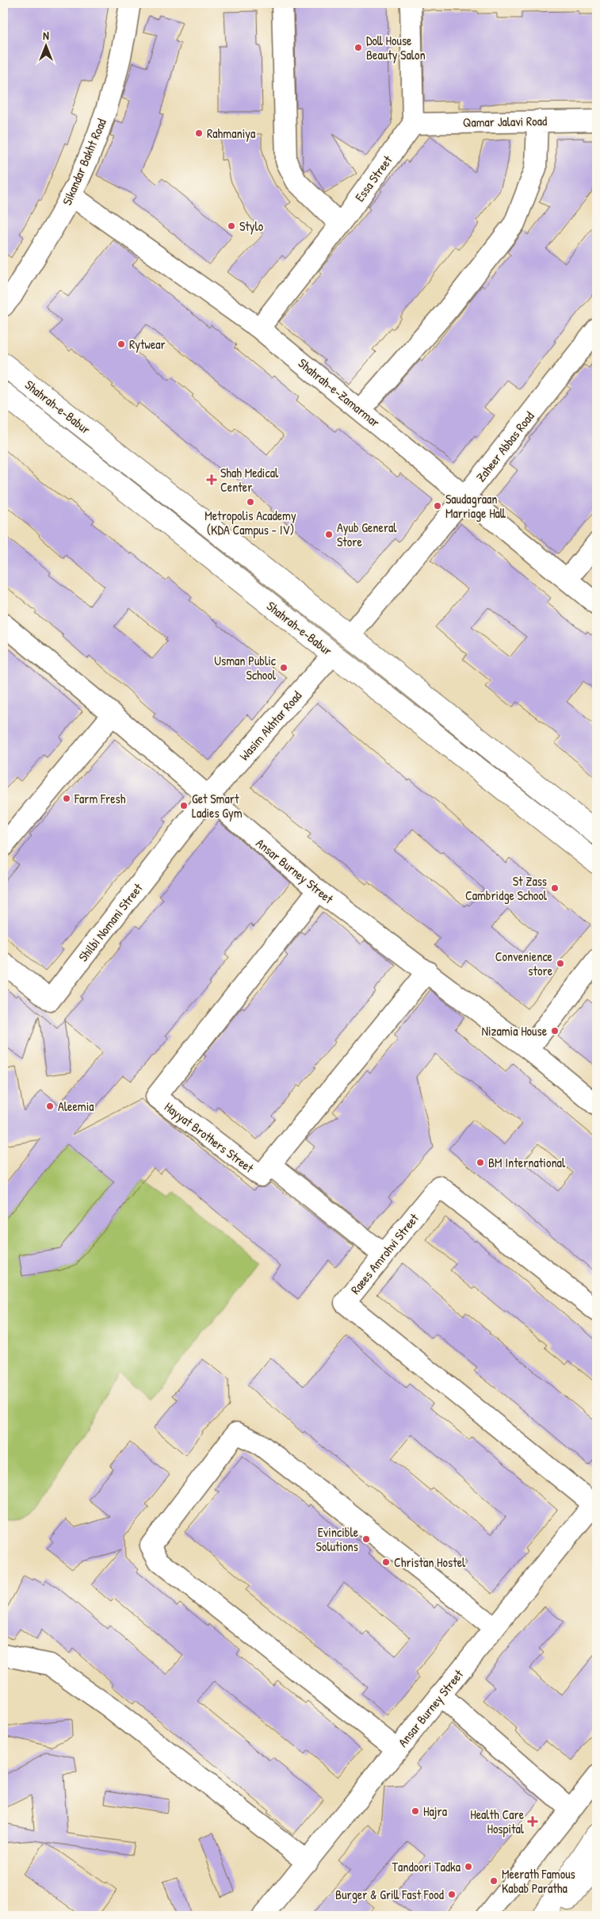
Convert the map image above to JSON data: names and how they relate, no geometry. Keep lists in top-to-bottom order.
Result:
{
  "streets": {
    "main road": ["Shahrah-e-Babur"],
    "street": [
      "Qamar Jalavi Road",
      "Sikandar Bakht Road",
      "Essa Street",
      "Shahrah-e-Zamarmar",
      "Zaheer Abbas Road",
      "Wasim Akhtar Road",
      "Ansar Burney Street",
      "Shilbi Nomani Street",
      "Hayyat Brothers Street",
      "Raees Amrohvi Street"
    ]
  },
  "crossings": [
    ["Qamar Jalavi Road", "Essa Street"],
    ["Sikandar Bakht Road", "Shahrah-e-Zamarmar"],
    ["Essa Street", "Shahrah-e-Zamarmar"],
    ["Shahrah-e-Zamarmar", "Zaheer Abbas Road"],
    ["Shahrah-e-Babur", "Zaheer Abbas Road"],
    ["Shahrah-e-Babur", "Wasim Akhtar Road"],
    ["Wasim Akhtar Road", "Ansar Burney Street"],
    ["Wasim Akhtar Road", "Shilbi Nomani Street"],
    ["Ansar Burney Street", "Shilbi Nomani Street"],
    ["Ansar Burney Street", "Hayyat Brothers Street"],
    ["Ansar Burney Street", "Raees Amrohvi Street"]
  ],
  "places": {
    "other": [
      "Doll House Beauty Salon",
      "Rahmaniya",
      "Stylo",
      "Rytwear",
      "Metropolis Academy (KDA Campus - IV)",
      "Saudagraan Marriage Hall",
      "Ayub General Store",
      "Usman Public School",
      "Farm Fresh",
      "Get Smart Ladies Gym",
      "St Zass Cambridge School",
      "Convenience store",
      "Nizamia House",
      "Aleemia",
      "BM International",
      "Evincible Solutions",
      "Christan Hostel",
      "Hajra",
      "Tandoori Tadka",
      "Meerath Famous Kabab Paratha",
      "Burger & Grill Fast Food"
    ],
    "health": ["Shah Medical Center", "Health Care Hospital"]
  },
  "north": "top"
}
